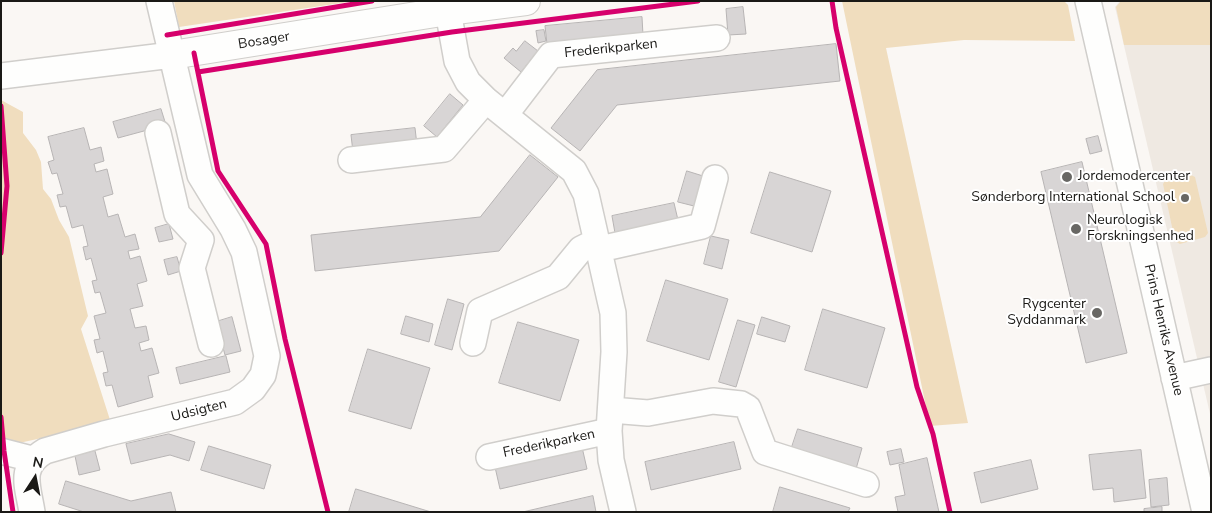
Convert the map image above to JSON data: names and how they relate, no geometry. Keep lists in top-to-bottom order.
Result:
{
  "streets": {
    "street": [
      "Bosager",
      "Frederikparken",
      "Prins Henriks Avenue",
      "Udsigten"
    ]
  },
  "crossings": [
    ["Bosager", "Frederikparken"],
    ["Bosager", "Udsigten"]
  ],
  "places": [
    "Jordemodercenter",
    "Sønderborg International School",
    "Neurologisk Forskningsenhed",
    "Rygcenter Syddanmark"
  ],
  "north": "top"
}
